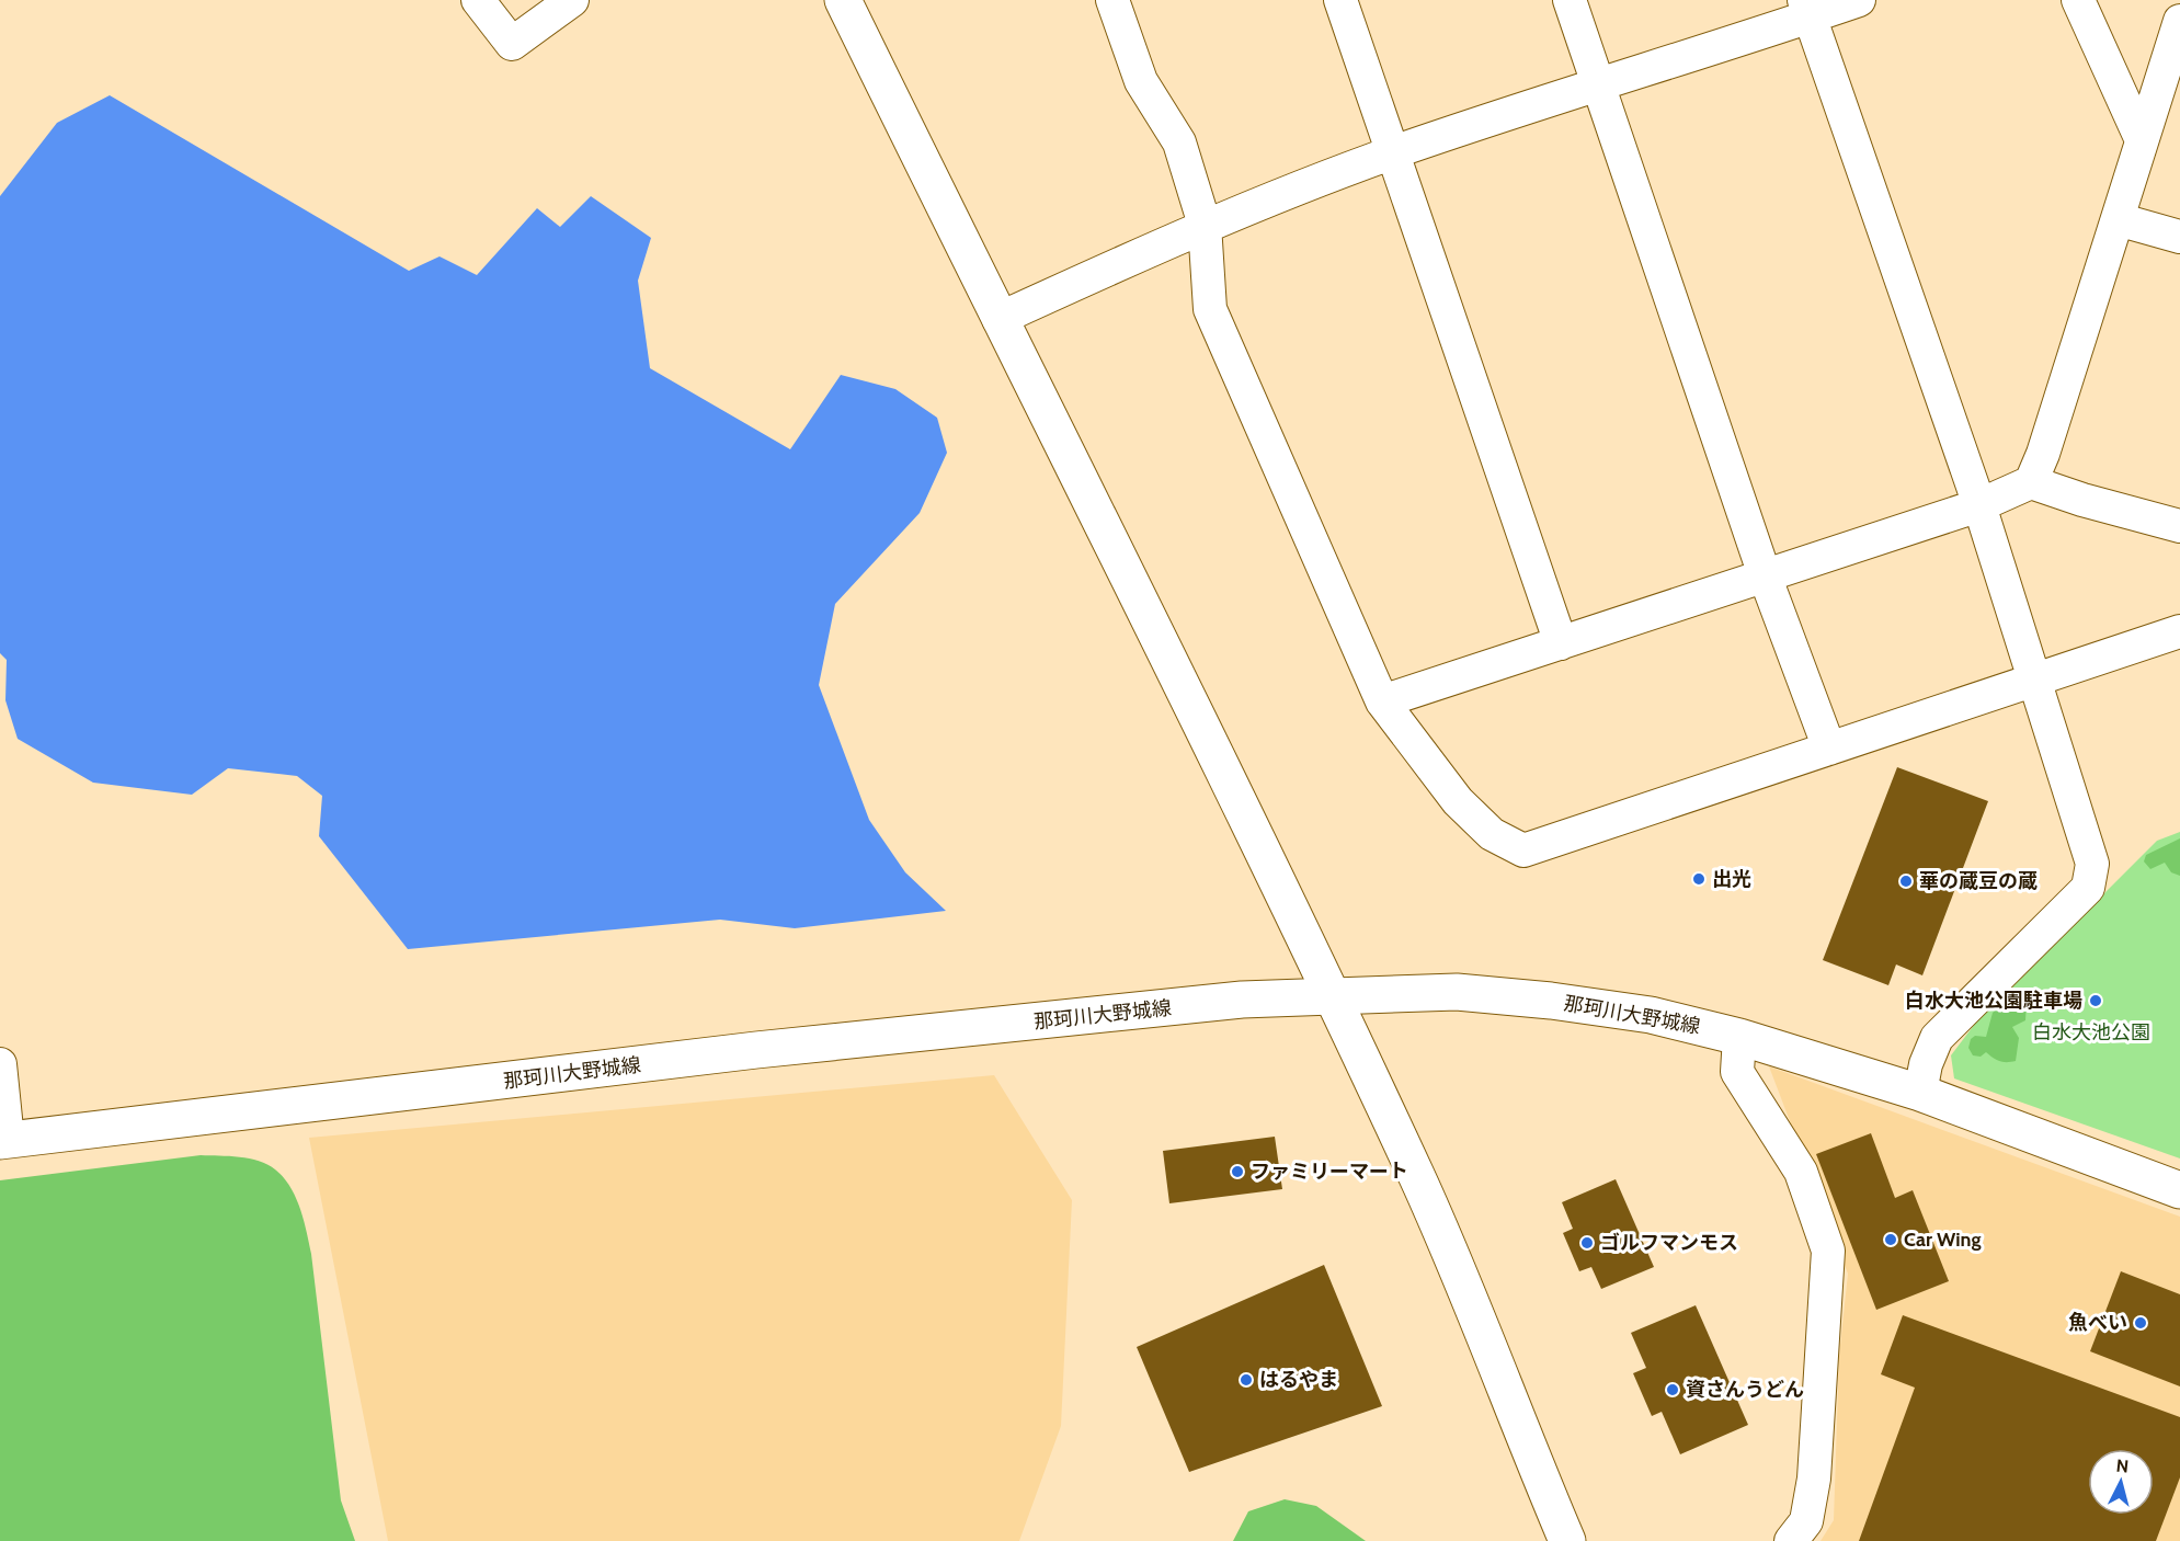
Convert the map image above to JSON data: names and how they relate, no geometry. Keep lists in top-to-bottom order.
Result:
{
  "streets": {
    "main road": ["那珂川大野城線"]
  },
  "parks": ["白水大池公園"],
  "places": [
    "出光",
    "華の蔵豆の蔵",
    "白水大池公園駐車場",
    "ファミリーマート",
    "Car Wing",
    "ゴルフマンモス",
    "魚べい",
    "はるやま",
    "資さんうどん"
  ],
  "north": "top"
}
